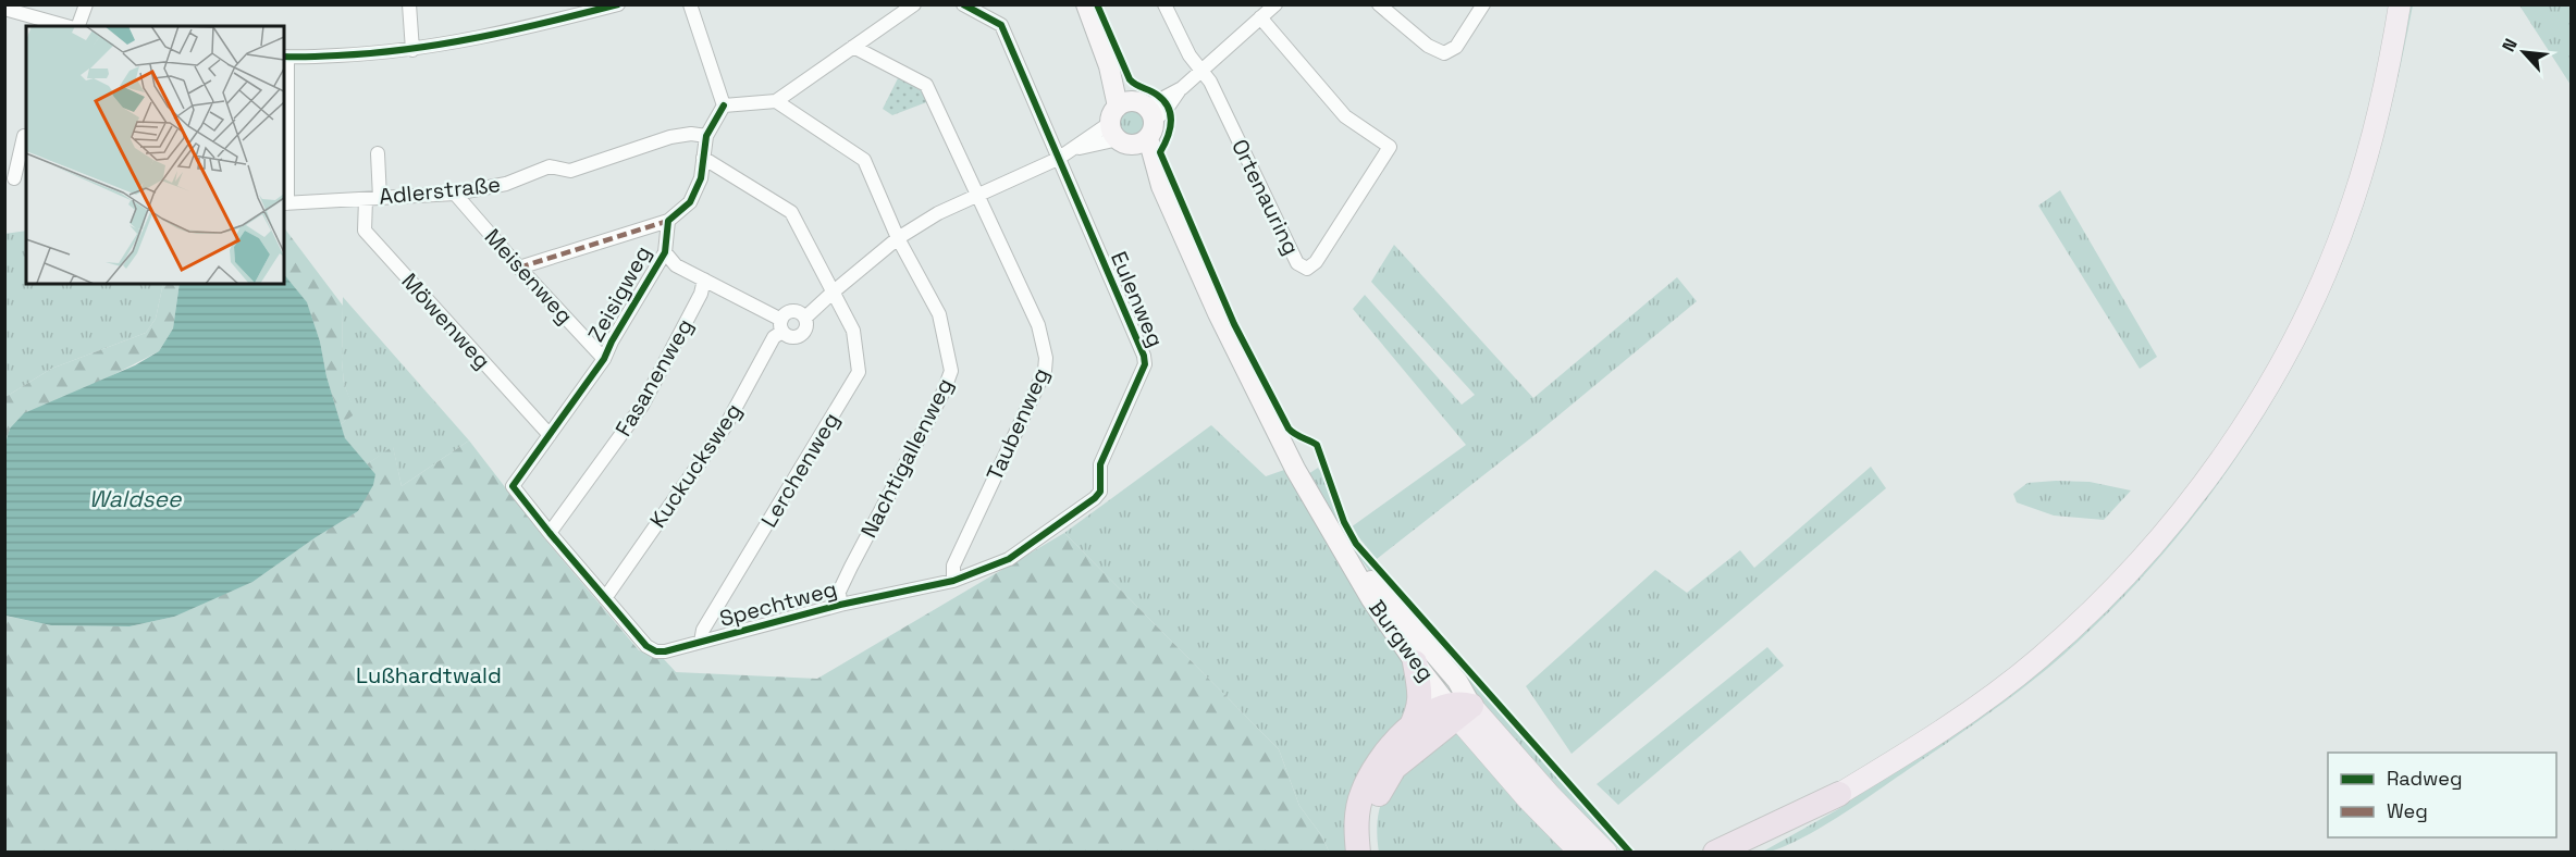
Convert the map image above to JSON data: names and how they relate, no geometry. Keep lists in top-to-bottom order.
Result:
{
  "streets": {
    "street": [
      "Adlerstraße",
      "Ortenauring",
      "Meisenweg",
      "Zeisigweg",
      "Eulenweg",
      "Möwenweg",
      "Fasanenweg",
      "Taubenweg",
      "Nachtigallenweg",
      "Kuckucksweg",
      "Lerchenweg",
      "Spechtweg",
      "Burgweg"
    ]
  },
  "crossings": [
    ["Adlerstraße", "Meisenweg"],
    ["Adlerstraße", "Möwenweg"],
    ["Meisenweg", "Zeisigweg"],
    ["Zeisigweg", "Möwenweg"],
    ["Zeisigweg", "Spechtweg"],
    ["Eulenweg", "Spechtweg"],
    ["Fasanenweg", "Spechtweg"],
    ["Taubenweg", "Spechtweg"],
    ["Nachtigallenweg", "Spechtweg"],
    ["Kuckucksweg", "Spechtweg"],
    ["Lerchenweg", "Spechtweg"]
  ],
  "water": ["Waldsee"],
  "parks": ["Lußhardtwald"],
  "legend": ["Radweg", "Weg"],
  "north": "top left"
}
